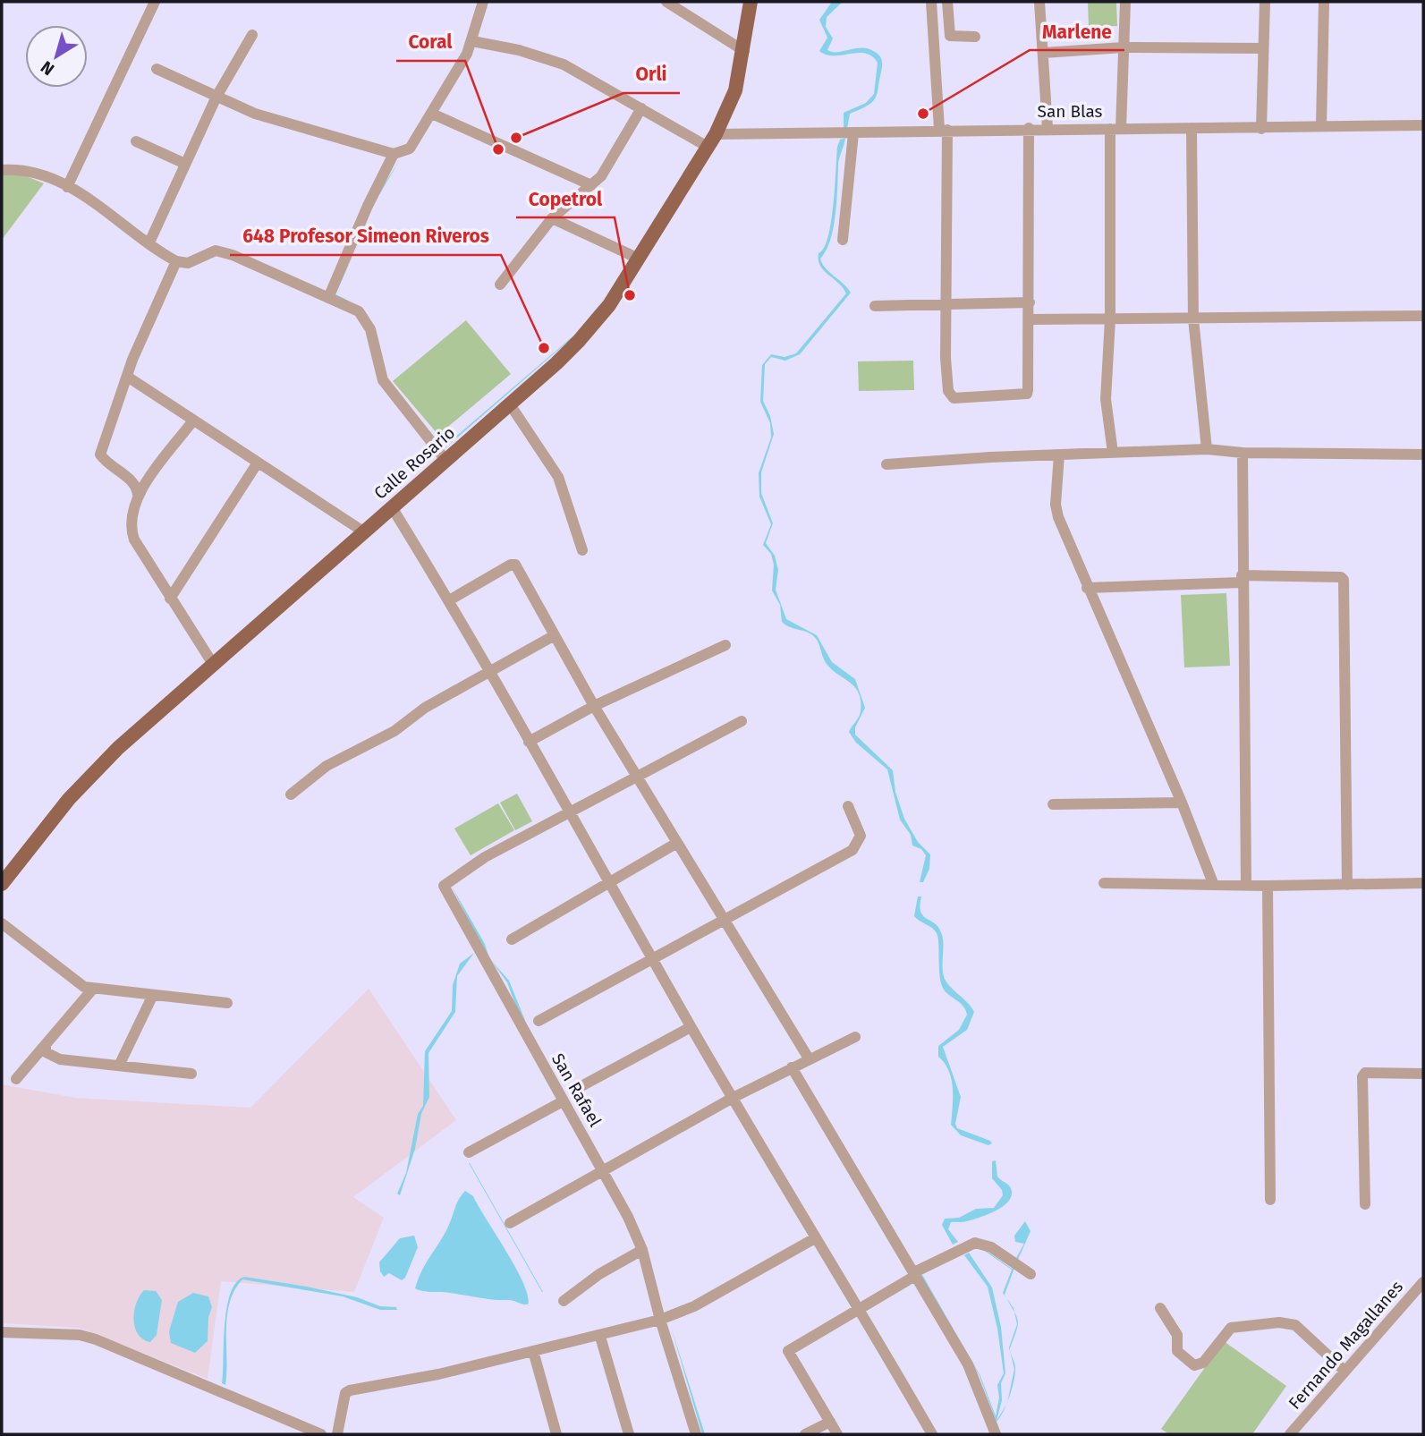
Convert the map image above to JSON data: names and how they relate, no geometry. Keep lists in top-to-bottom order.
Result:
{
  "streets": {
    "main road": ["Calle Rosario"],
    "street": ["San Blas", "San Rafael", "Fernando Magallanes"]
  },
  "crossings": [
    ["San Blas", "Calle Rosario"]
  ],
  "places": [
    "Marlene",
    "Orli",
    "Coral",
    "Copetrol",
    "648 Profesor Simeon Riveros"
  ],
  "north": "bottom left"
}
